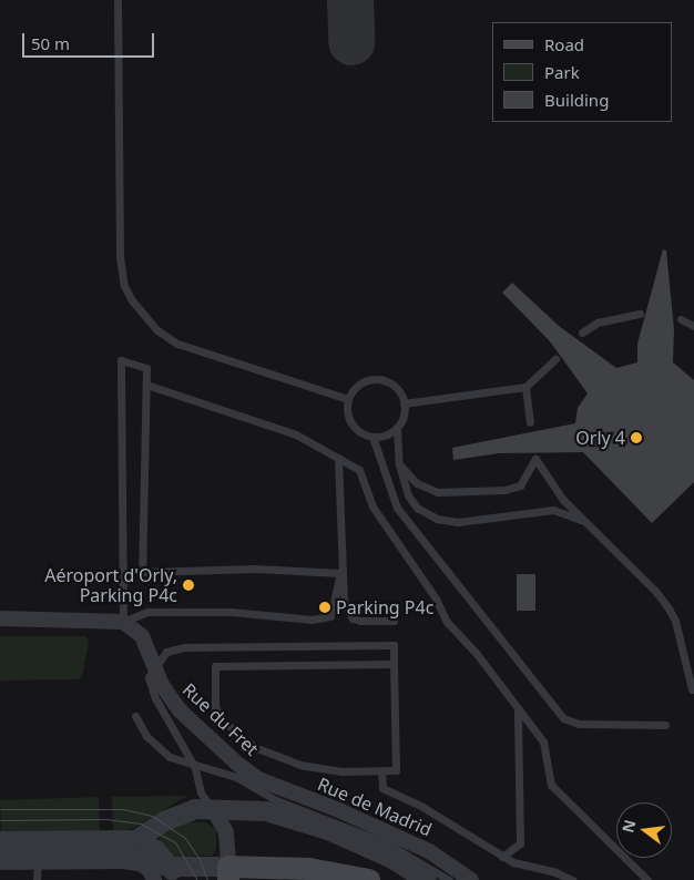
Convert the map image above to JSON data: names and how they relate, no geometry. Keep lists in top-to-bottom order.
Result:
{
  "streets": {
    "street": ["Rue du Fret", "Rue de Madrid"]
  },
  "crossings": [
    ["Rue du Fret", "Rue de Madrid"]
  ],
  "places": ["Orly 4", "Aéroport d'Orly, Parking P4c", "Parking P4c"],
  "legend": ["Road", "Park", "Building"],
  "scale_bar": "50 m",
  "north": "left"
}
